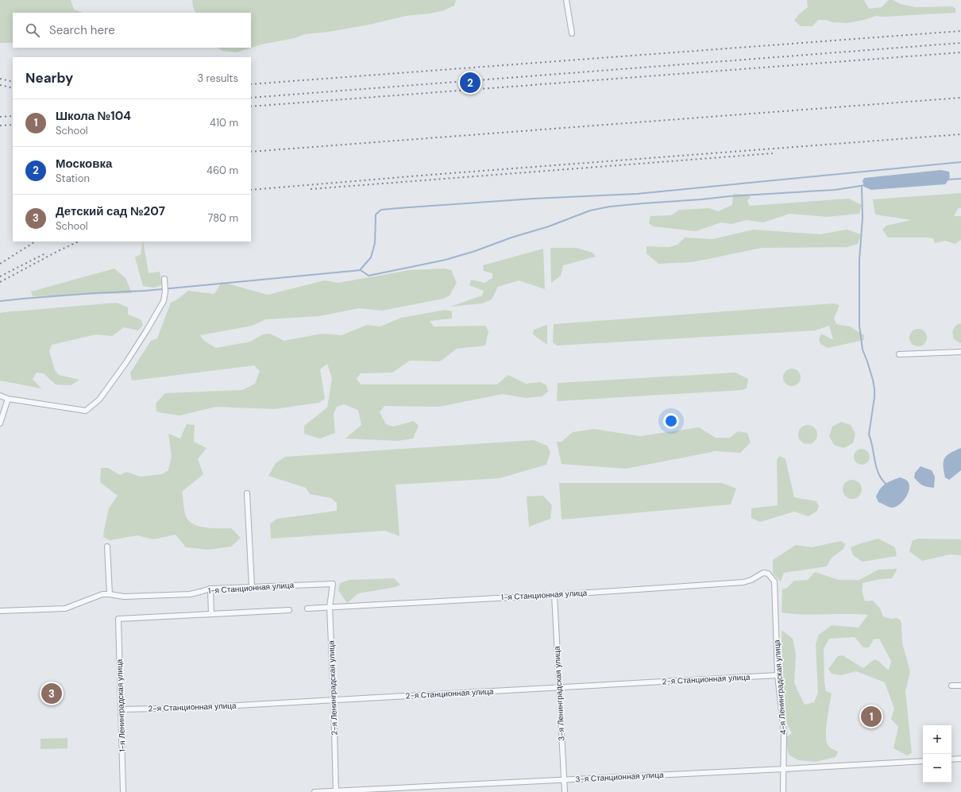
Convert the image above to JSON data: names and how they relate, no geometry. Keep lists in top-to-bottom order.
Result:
{
  "streets": {
    "street": [
      "1-я Станционная улица",
      "2-я Станционная улица",
      "4-я Ленинградская улица",
      "2-я Ленинградская улица",
      "3-я Ленинградская улица",
      "1-я Ленинградская улица",
      "3-я Станционная улица"
    ]
  },
  "crossings": [
    ["1-я Станционная улица", "4-я Ленинградская улица"],
    ["1-я Станционная улица", "2-я Ленинградская улица"],
    ["1-я Станционная улица", "3-я Ленинградская улица"],
    ["2-я Станционная улица", "4-я Ленинградская улица"],
    ["2-я Станционная улица", "2-я Ленинградская улица"],
    ["2-я Станционная улица", "3-я Ленинградская улица"],
    ["2-я Станционная улица", "1-я Ленинградская улица"],
    ["4-я Ленинградская улица", "3-я Станционная улица"],
    ["2-я Ленинградская улица", "3-я Станционная улица"],
    ["3-я Ленинградская улица", "3-я Станционная улица"]
  ],
  "page": {
    "search": "Search here",
    "heading": ["Nearby", "3 results"],
    "pins": ["2", "3", "1"],
    "list": [
      {
        "mark": "1",
        "name": "Школа №104",
        "note": "School",
        "value": "410 m"
      },
      {
        "mark": "2",
        "name": "Московка",
        "note": "Station",
        "value": "460 m"
      },
      {
        "mark": "3",
        "name": "Детский сад №207",
        "note": "School",
        "value": "780 m"
      }
    ],
    "map_buttons": ["+", "−"]
  }
}
